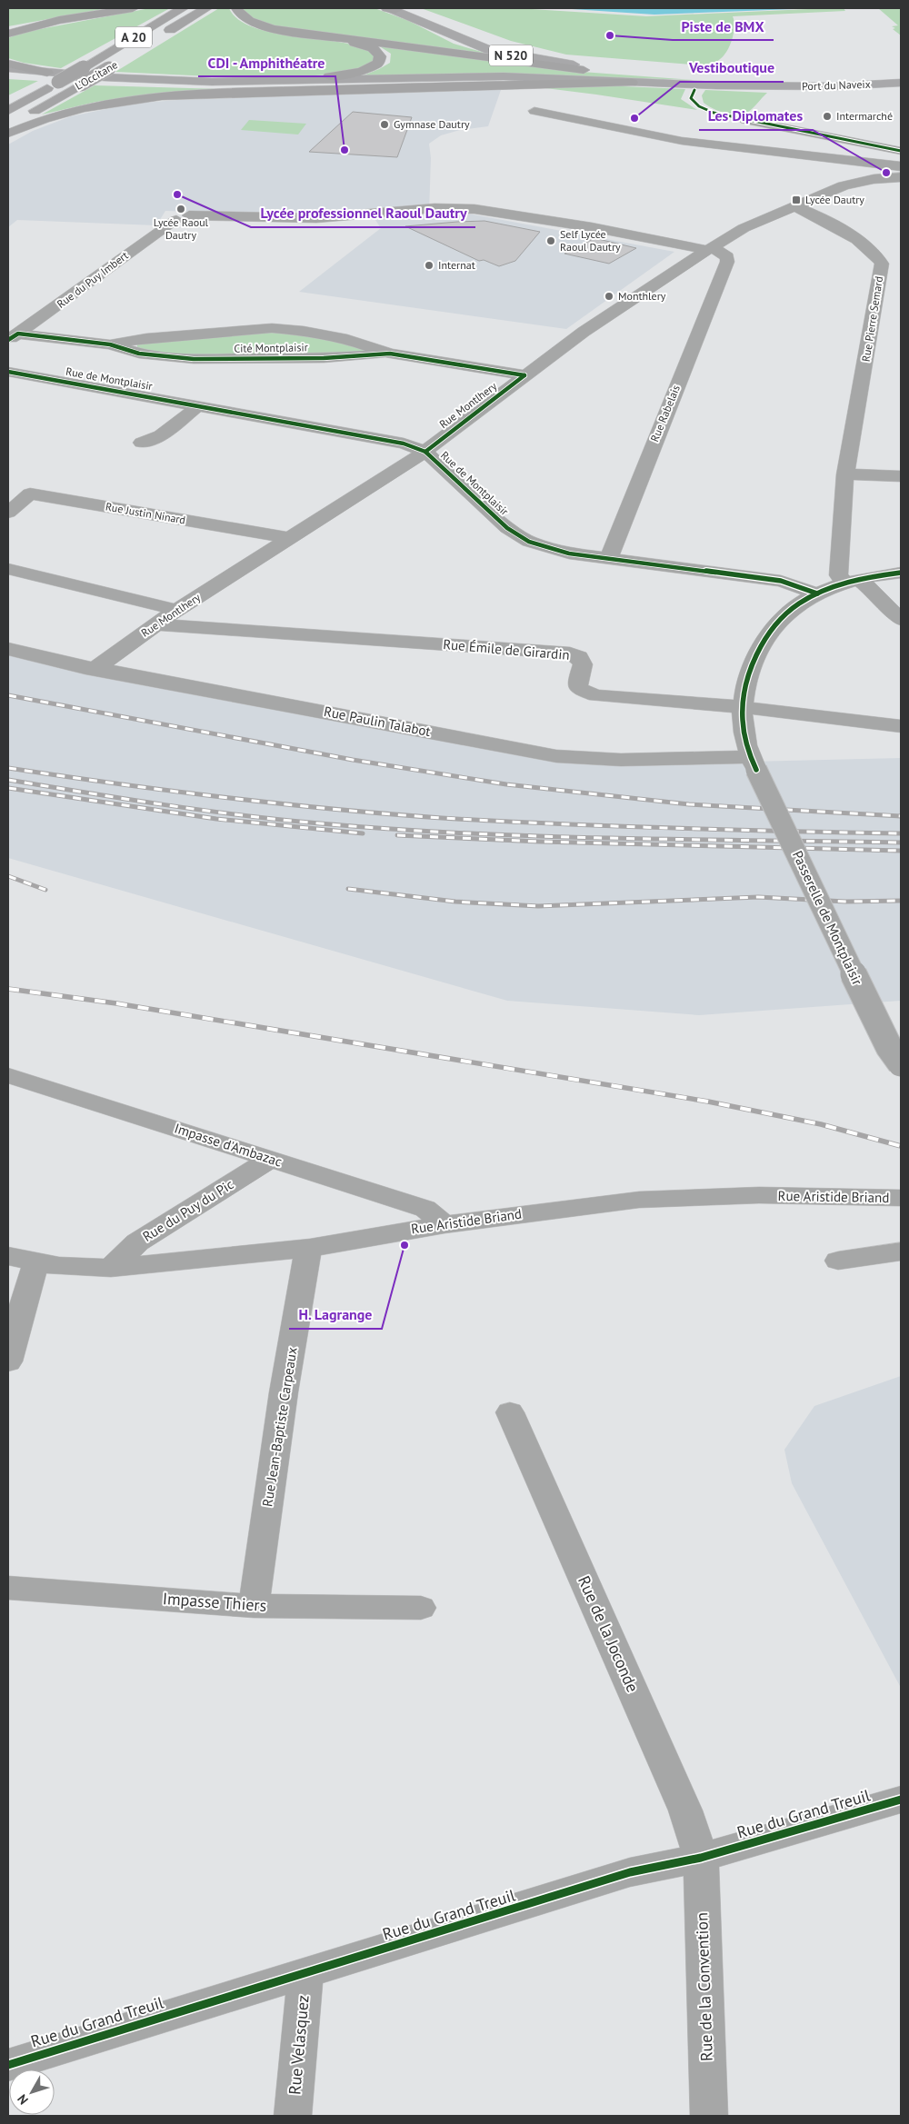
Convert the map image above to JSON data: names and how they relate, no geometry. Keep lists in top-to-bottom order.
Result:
{
  "streets": {
    "highway": ["A 20", "L'Occitane"],
    "main road": ["N 520", "Port du Naveix"],
    "street": [
      "Rue du Puy Imbert",
      "Rue Pierre Semard",
      "Cité Montplaisir",
      "Rue de Montplaisir",
      "Rue Montlhery",
      "Rue Rabelais",
      "Rue Justin Ninard",
      "Rue Émile de Girardin",
      "Rue Paulin Talabot",
      "Passerelle de Montplaisir",
      "Impasse d'Ambazac",
      "Rue Aristide Briand",
      "Rue du Puy du Pic",
      "Rue Jean-Baptiste Carpeaux",
      "Impasse Thiers",
      "Rue de la Joconde",
      "Rue du Grand Treuil",
      "Rue de la Convention",
      "Rue Velasquez"
    ]
  },
  "crossings": [
    ["N 520", "Port du Naveix"],
    ["Rue du Puy Imbert", "Cité Montplaisir"],
    ["Rue du Puy Imbert", "Rue Montlhery"],
    ["Rue Pierre Semard", "Rue Montlhery"],
    ["Rue Pierre Semard", "Passerelle de Montplaisir"],
    ["Cité Montplaisir", "Rue Montlhery"],
    ["Rue de Montplaisir", "Rue Montlhery"],
    ["Rue de Montplaisir", "Rue Rabelais"],
    ["Rue de Montplaisir", "Passerelle de Montplaisir"],
    ["Rue Montlhery", "Rue Justin Ninard"],
    ["Rue Montlhery", "Rue Émile de Girardin"],
    ["Rue Montlhery", "Rue Paulin Talabot"],
    ["Rue Émile de Girardin", "Passerelle de Montplaisir"],
    ["Rue Paulin Talabot", "Passerelle de Montplaisir"],
    ["Impasse d'Ambazac", "Rue Aristide Briand"],
    ["Impasse d'Ambazac", "Rue du Puy du Pic"],
    ["Rue Aristide Briand", "Rue du Puy du Pic"],
    ["Rue Aristide Briand", "Rue Jean-Baptiste Carpeaux"],
    ["Rue Jean-Baptiste Carpeaux", "Impasse Thiers"],
    ["Rue de la Joconde", "Rue du Grand Treuil"],
    ["Rue de la Joconde", "Rue de la Convention"],
    ["Rue du Grand Treuil", "Rue de la Convention"],
    ["Rue du Grand Treuil", "Rue Velasquez"]
  ],
  "places": {
    "other": [
      "Piste de BMX",
      "Intermarché",
      "Vestiboutique",
      "Gymnase Dautry",
      "CDI - Amphithéatre",
      "Les Diplomates",
      "Lycée professionnel Raoul Dautry",
      "Lycée Raoul Dautry",
      "Self Lycée Raoul Dautry",
      "Internat",
      "Monthlery",
      "H. Lagrange"
    ],
    "transit": ["Lycée Dautry"]
  },
  "north": "bottom left"
}
